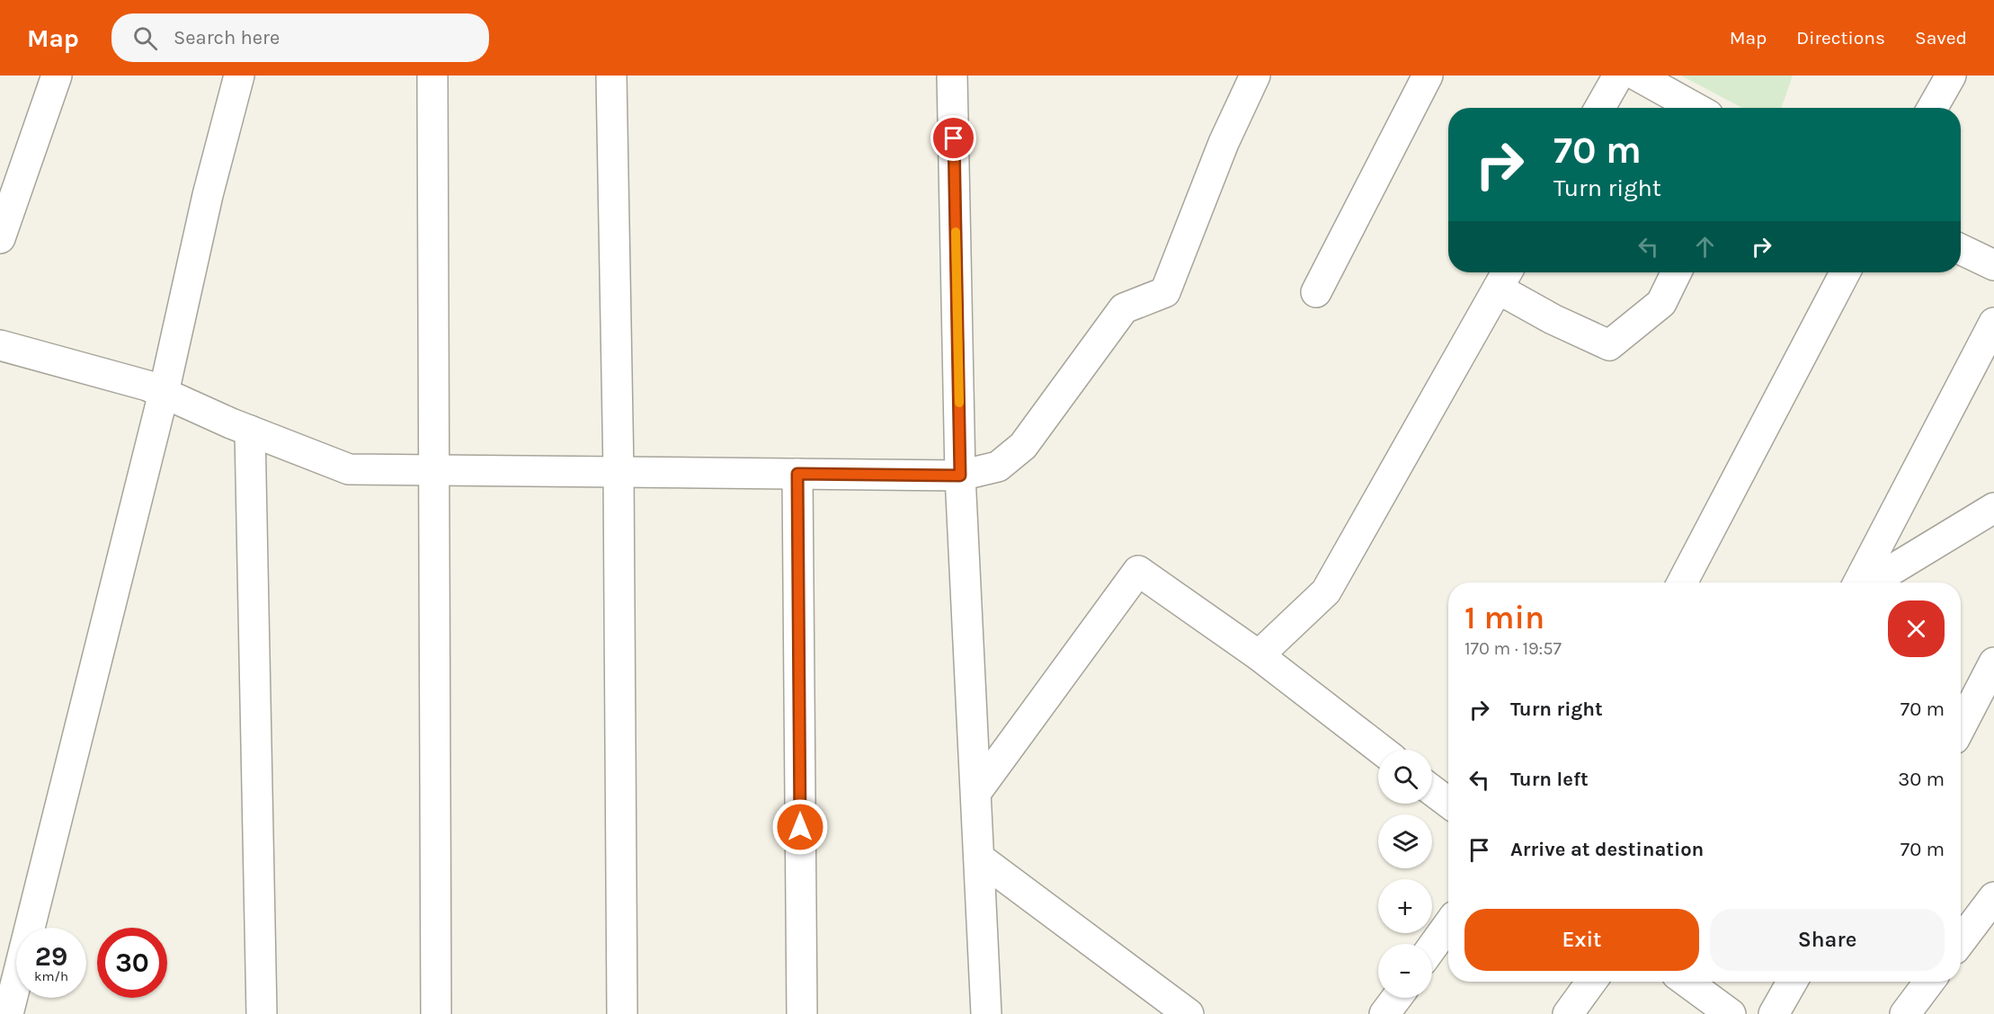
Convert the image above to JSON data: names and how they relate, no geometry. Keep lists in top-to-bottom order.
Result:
{
  "page": {
    "header": "Map",
    "search": "Search here",
    "nav": ["Map", "Directions", "Saved"],
    "turn": ["70 m", "Turn right"],
    "heading": ["1 min", "170 m · 19:57"],
    "list": [
      {
        "name": "Turn right",
        "value": "70 m"
      },
      {
        "name": "Turn left",
        "value": "30 m"
      },
      {
        "name": "Arrive at destination",
        "value": "70 m"
      }
    ],
    "map_buttons": ["+", "−"],
    "buttons": ["Exit", "Share"],
    "speed": "29 km/h",
    "limit": "30"
  }
}
